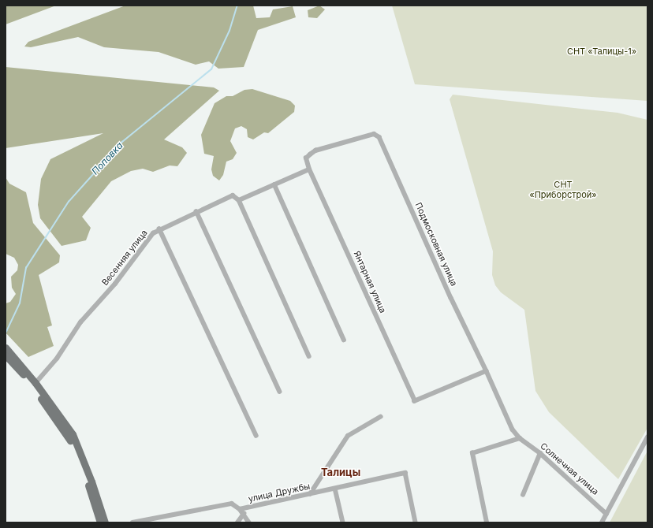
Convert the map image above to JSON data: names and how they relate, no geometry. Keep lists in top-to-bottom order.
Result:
{
  "streets": {
    "street": [
      "Подмосковная улица",
      "Весенняя улица",
      "Янтарная улица",
      "Солнечная улица",
      "улица Дружбы"
    ]
  },
  "crossings": [
    ["Подмосковная улица", "Янтарная улица"],
    ["Подмосковная улица", "Солнечная улица"]
  ],
  "districts": ["Талицы"],
  "water": ["Поповка"],
  "parks": ["СНТ «Талицы-1»", "СНТ «Приборстрой»"]
}
